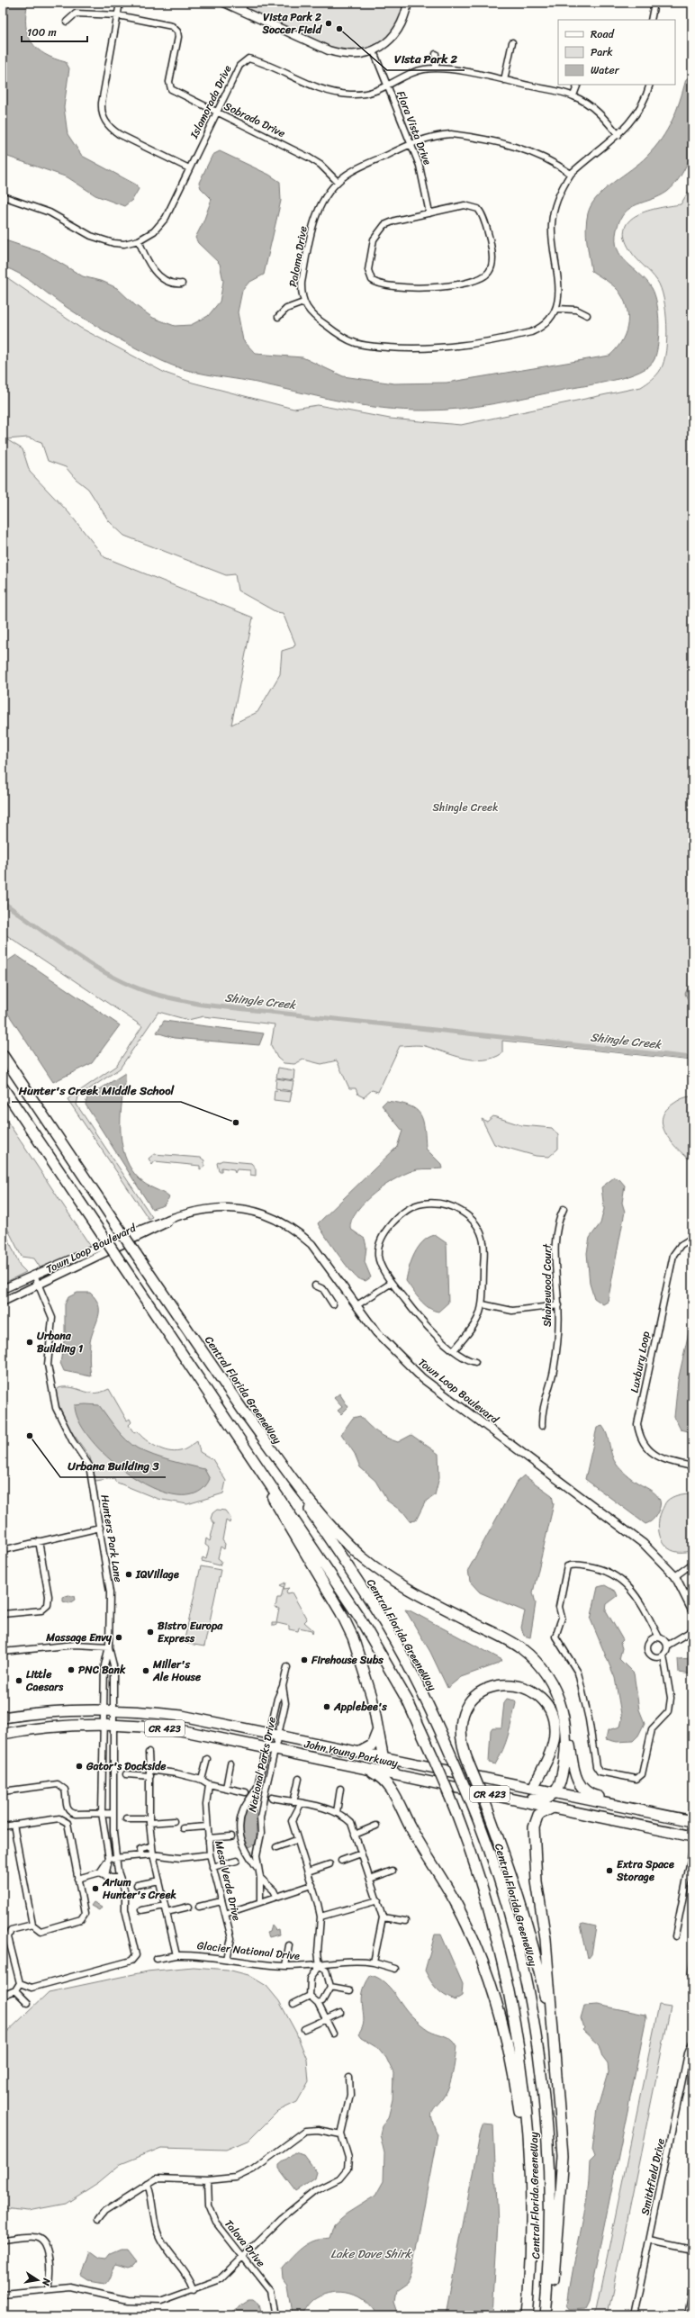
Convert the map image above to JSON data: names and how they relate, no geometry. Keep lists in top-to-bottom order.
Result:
{
  "streets": {
    "highway": ["Central Florida GreeneWay", "CR 423", "John Young Parkway"],
    "street": [
      "Islamorada Drive",
      "Sobrado Drive",
      "Flora Vista Drive",
      "Paloma Drive",
      "Town Loop Boulevard",
      "Shanewood Court",
      "Luxbury Loop",
      "Hunters Park Lane",
      "National Parks Drive",
      "Mesa Verde Drive",
      "Glacier National Drive",
      "Smithfield Drive",
      "Talova Drive"
    ]
  },
  "crossings": [
    ["Islamorada Drive", "Sobrado Drive"],
    ["Islamorada Drive", "Flora Vista Drive"],
    ["Sobrado Drive", "Paloma Drive"],
    ["Flora Vista Drive", "Paloma Drive"],
    ["Town Loop Boulevard", "Hunters Park Lane"],
    ["Hunters Park Lane", "John Young Parkway"],
    ["John Young Parkway", "National Parks Drive"],
    ["Mesa Verde Drive", "Glacier National Drive"]
  ],
  "water": ["Shingle Creek", "Lake Dave Shirk"],
  "parks": ["Shingle Creek"],
  "places": [
    "Vista Park 2 Soccer Field",
    "Vista Park 2",
    "Hunter's Creek Middle School",
    "Urbana Building 1",
    "Urbana Building 3",
    "IQVillage",
    "Bistro Europa Express",
    "Massage Envy",
    "Firehouse Subs",
    "PNC Bank",
    "Miller's Ale House",
    "Little Caesars",
    "Applebee's",
    "Gator's Dockside",
    "Extra Space Storage",
    "Arium Hunter's Creek"
  ],
  "legend": ["Road", "Park", "Water"],
  "scale_bar": "100 m",
  "north": "right"
}
